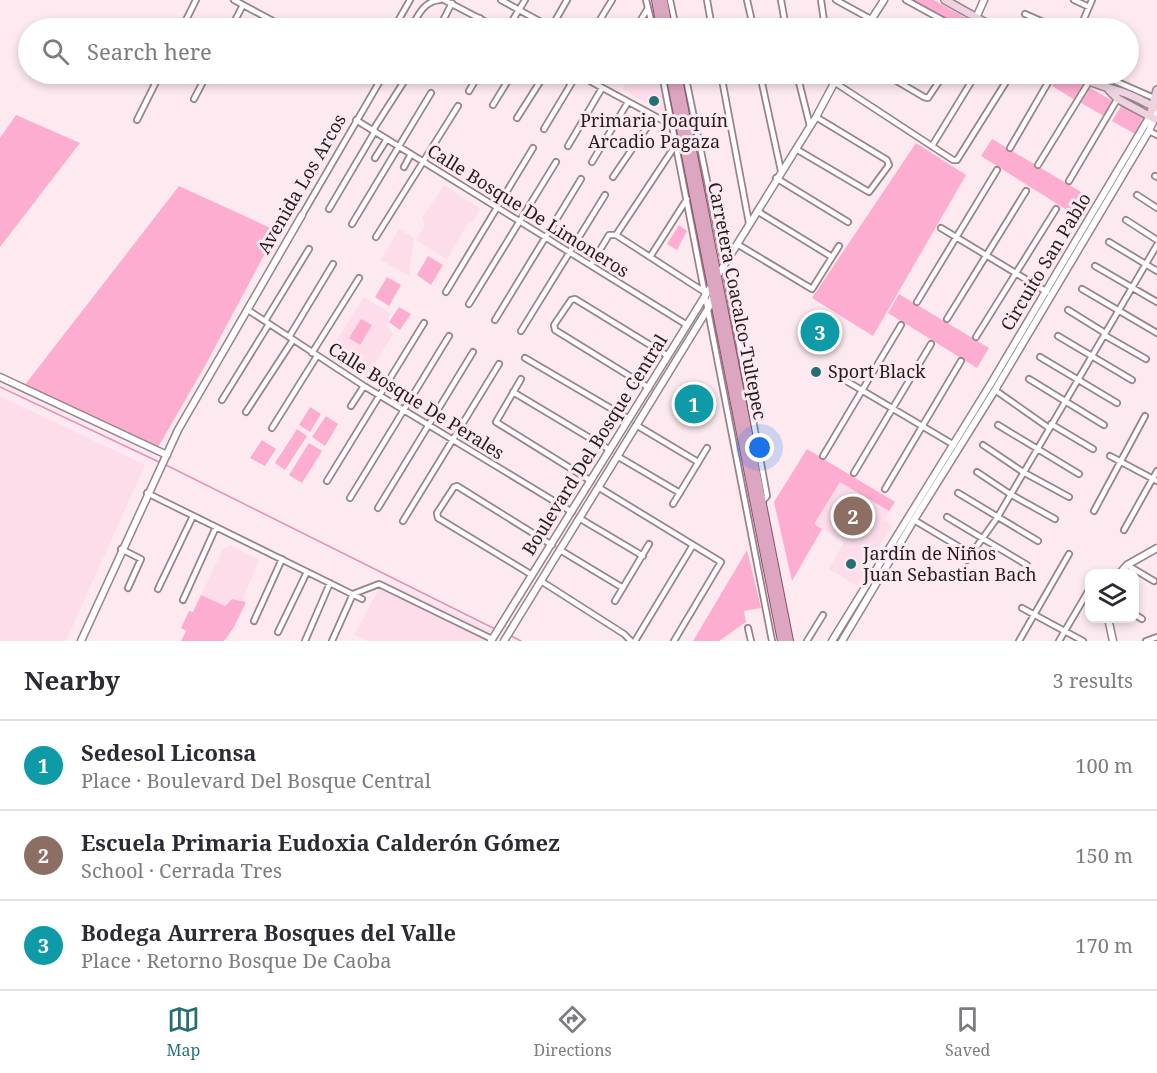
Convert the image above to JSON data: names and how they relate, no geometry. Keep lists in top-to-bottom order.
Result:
{
  "streets": {
    "main road": ["Circuito San Pablo", "Carretera Coacalco-Tultepec"],
    "street": [
      "Avenida Los Arcos",
      "Calle Bosque De Limoneros",
      "Calle Bosque De Perales",
      "Boulevard Del Bosque Central"
    ]
  },
  "crossings": [
    ["Avenida Los Arcos", "Calle Bosque De Limoneros"],
    ["Avenida Los Arcos", "Calle Bosque De Perales"],
    ["Calle Bosque De Limoneros", "Boulevard Del Bosque Central"],
    ["Carretera Coacalco-Tultepec", "Boulevard Del Bosque Central"],
    ["Calle Bosque De Perales", "Boulevard Del Bosque Central"]
  ],
  "places": ["Primaria Joaquín Arcadio Pagaza", "Sport Black", "Jardín de Niños Juan Sebastian Bach"],
  "page": {
    "search": "Search here",
    "pins": ["3", "1", "2"],
    "heading": ["Nearby", "3 results"],
    "list": [
      {
        "mark": "1",
        "name": "Sedesol Liconsa",
        "note": "Place · Boulevard Del Bosque Central",
        "value": "100 m"
      },
      {
        "mark": "2",
        "name": "Escuela Primaria Eudoxia Calderón Gómez",
        "note": "School · Cerrada Tres",
        "value": "150 m"
      },
      {
        "mark": "3",
        "name": "Bodega Aurrera Bosques del Valle",
        "note": "Place · Retorno Bosque De Caoba",
        "value": "170 m"
      }
    ],
    "nav": ["Map", "Directions", "Saved"]
  }
}
